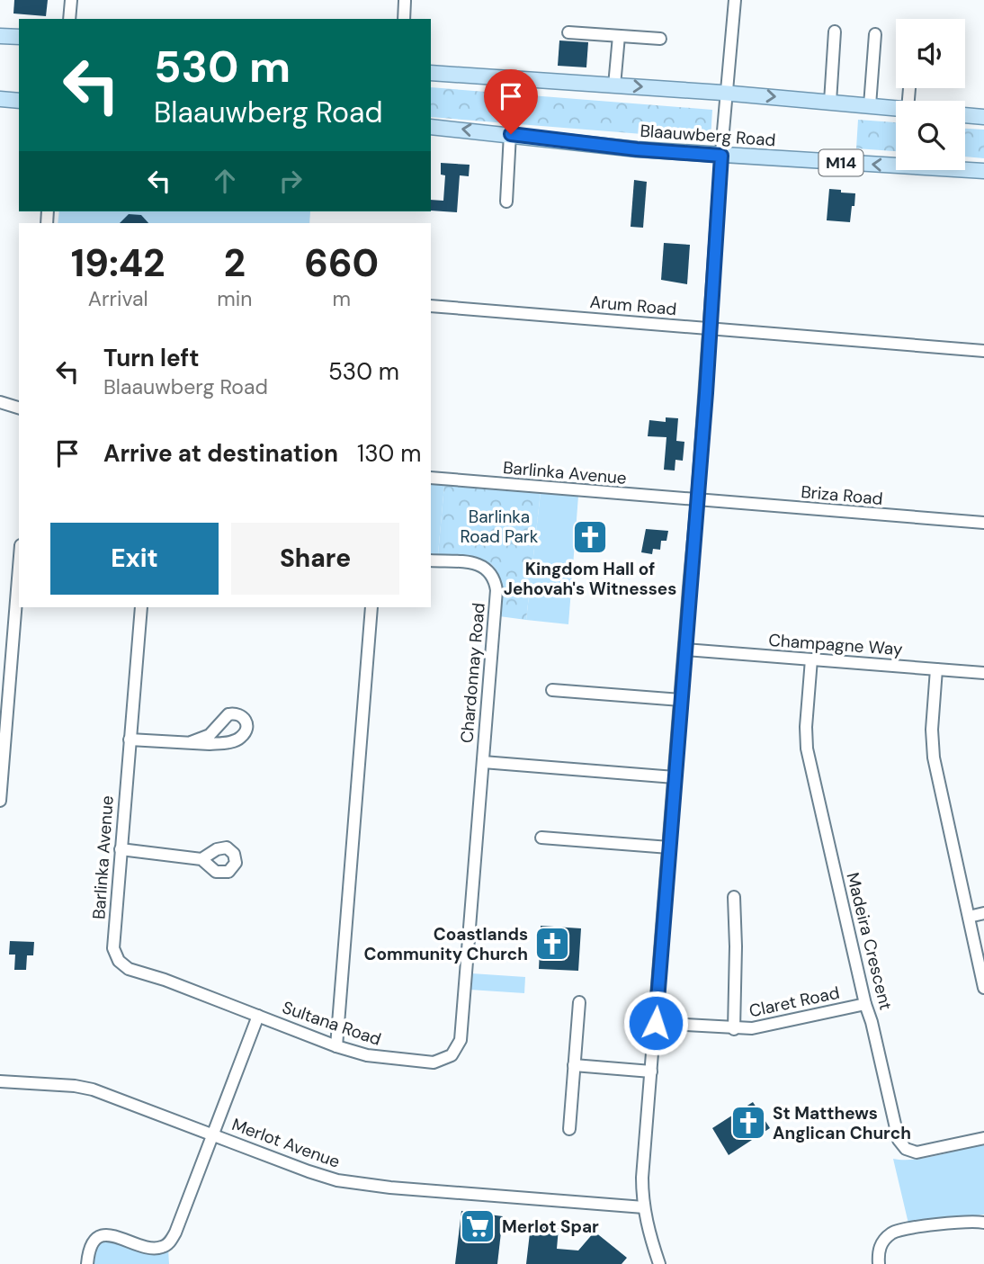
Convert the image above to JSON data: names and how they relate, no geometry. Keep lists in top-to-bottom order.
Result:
{
  "streets": {
    "main road": ["Blaauwberg Road", "M14"],
    "street": [
      "Arum Road",
      "Barlinka Avenue",
      "Briza Road",
      "Champagne Way",
      "Chardonnay Road",
      "Madeira Crescent",
      "Claret Road",
      "Sultana Road",
      "Merlot Avenue"
    ]
  },
  "crossings": [
    ["Barlinka Avenue", "Briza Road"],
    ["Barlinka Avenue", "Sultana Road"],
    ["Champagne Way", "Madeira Crescent"],
    ["Chardonnay Road", "Sultana Road"],
    ["Madeira Crescent", "Claret Road"],
    ["Sultana Road", "Merlot Avenue"]
  ],
  "parks": ["Barlinka Road Park"],
  "places": {
    "church": ["Kingdom Hall of Jehovah's Witnesses", "Coastlands Community Church", "St Matthews Anglican Church"],
    "supermarket": ["Merlot Spar"]
  },
  "page": {
    "turn": ["530 m", "Blaauwberg Road"],
    "eta": [
      "19:42",
      "Arrival",
      "2",
      "min",
      "660",
      "m"
    ],
    "list": [
      {
        "name": "Turn left",
        "note": "Blaauwberg Road",
        "value": "530 m"
      },
      {
        "name": "Arrive at destination",
        "value": "130 m"
      }
    ],
    "buttons": ["Exit", "Share"]
  }
}
